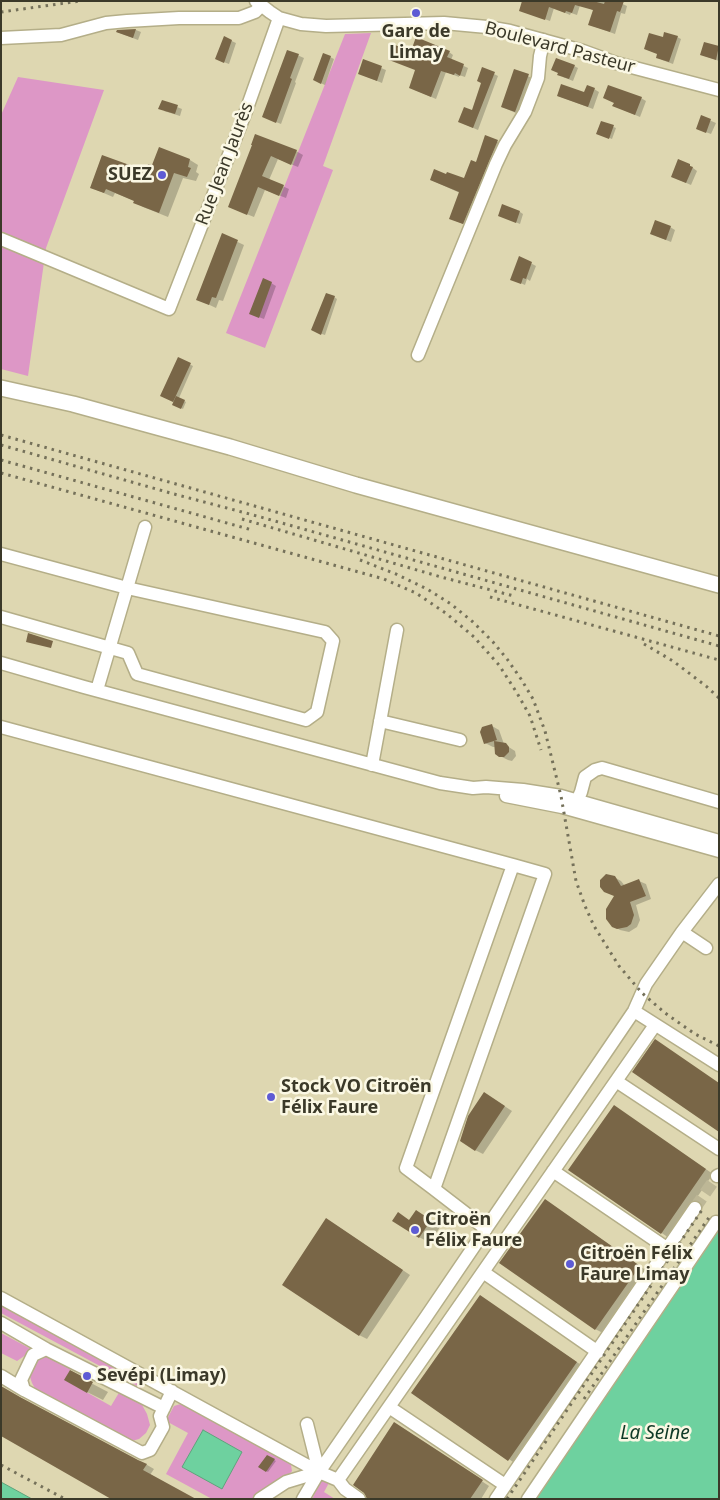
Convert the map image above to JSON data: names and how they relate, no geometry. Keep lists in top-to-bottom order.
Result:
{
  "streets": {
    "street": ["Boulevard Pasteur", "Rue Jean Jaurès"]
  },
  "crossings": [
    ["Boulevard Pasteur", "Rue Jean Jaurès"]
  ],
  "water": ["La Seine"],
  "places": [
    "Gare de Limay",
    "SUEZ",
    "Stock VO Citroën Félix Faure",
    "Citroën Félix Faure",
    "Citroën Félix Faure Limay",
    "Sevépi (Limay)"
  ]
}
